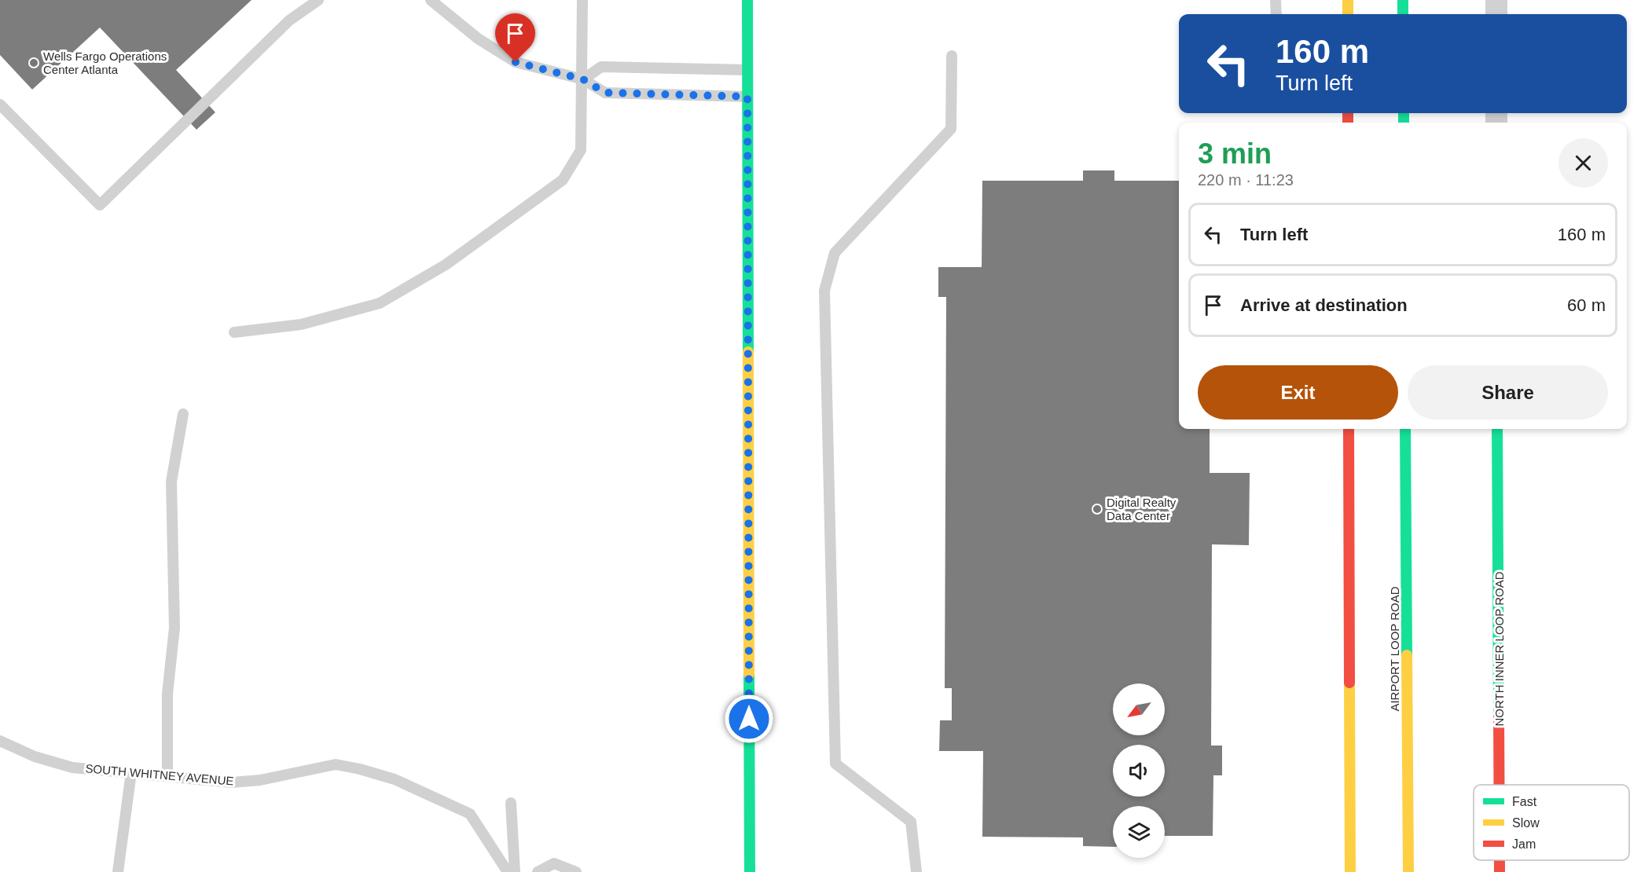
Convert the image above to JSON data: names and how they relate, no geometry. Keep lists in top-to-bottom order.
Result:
{
  "streets": {
    "street": ["AIRPORT LOOP ROAD", "NORTH INNER LOOP ROAD"],
    "lane": ["SOUTH WHITNEY AVENUE"]
  },
  "places": ["Wells Fargo Operations Center Atlanta", "Digital Realty Data Center"],
  "legend": ["Fast", "Slow", "Jam"],
  "north": "bottom left",
  "page": {
    "turn": ["160 m", "Turn left"],
    "heading": ["3 min", "220 m · 11:23"],
    "list": [
      {
        "name": "Turn left",
        "value": "160 m"
      },
      {
        "name": "Arrive at destination",
        "value": "60 m"
      }
    ],
    "buttons": ["Exit", "Share"]
  }
}
